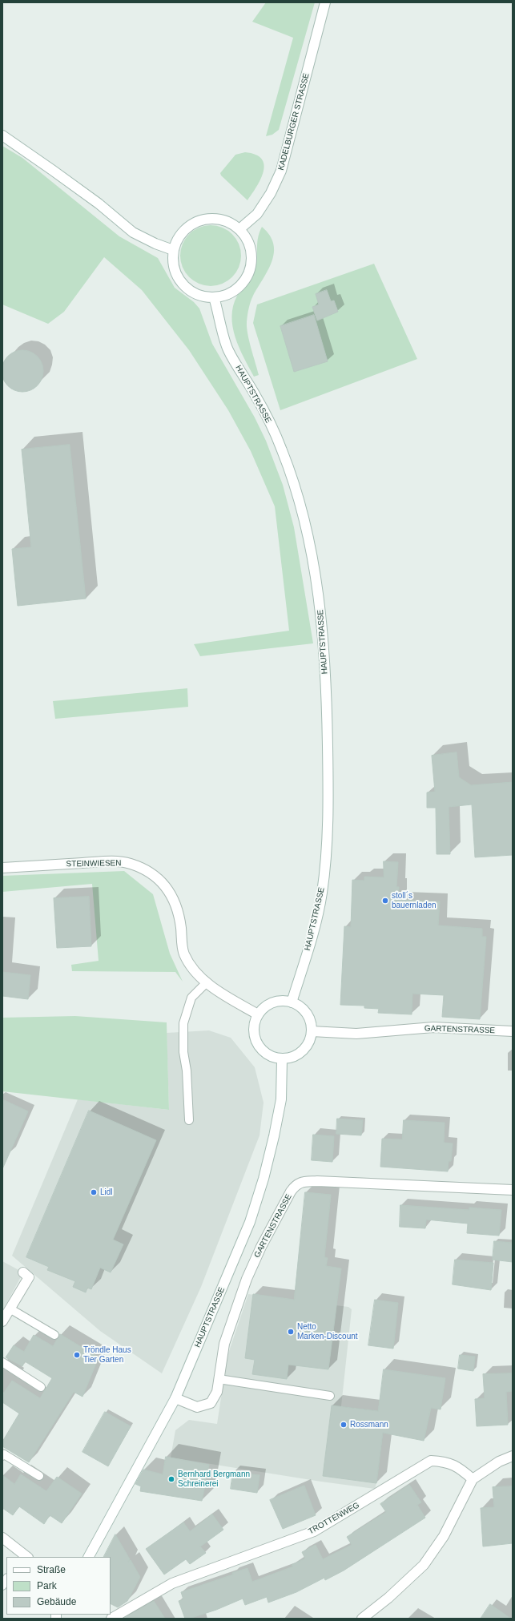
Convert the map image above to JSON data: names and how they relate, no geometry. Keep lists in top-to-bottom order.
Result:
{
  "streets": {
    "main road": [
      "KADELBURGER STRASSE",
      "HAUPTSTRASSE",
      "STEINWIESEN",
      "GARTENSTRASSE",
      "TROTTENWEG"
    ]
  },
  "crossings": [
    ["KADELBURGER STRASSE", "HAUPTSTRASSE"],
    ["HAUPTSTRASSE", "STEINWIESEN"],
    ["HAUPTSTRASSE", "GARTENSTRASSE"],
    ["STEINWIESEN", "GARTENSTRASSE"]
  ],
  "places": [
    "stoll´s bauernladen",
    "Lidl",
    "Netto Marken-Discount",
    "Tröndle Haus Tier Garten",
    "Rossmann",
    "Bernhard Bergmann Schreinerei"
  ],
  "legend": ["Straße", "Park", "Gebäude"]
}
